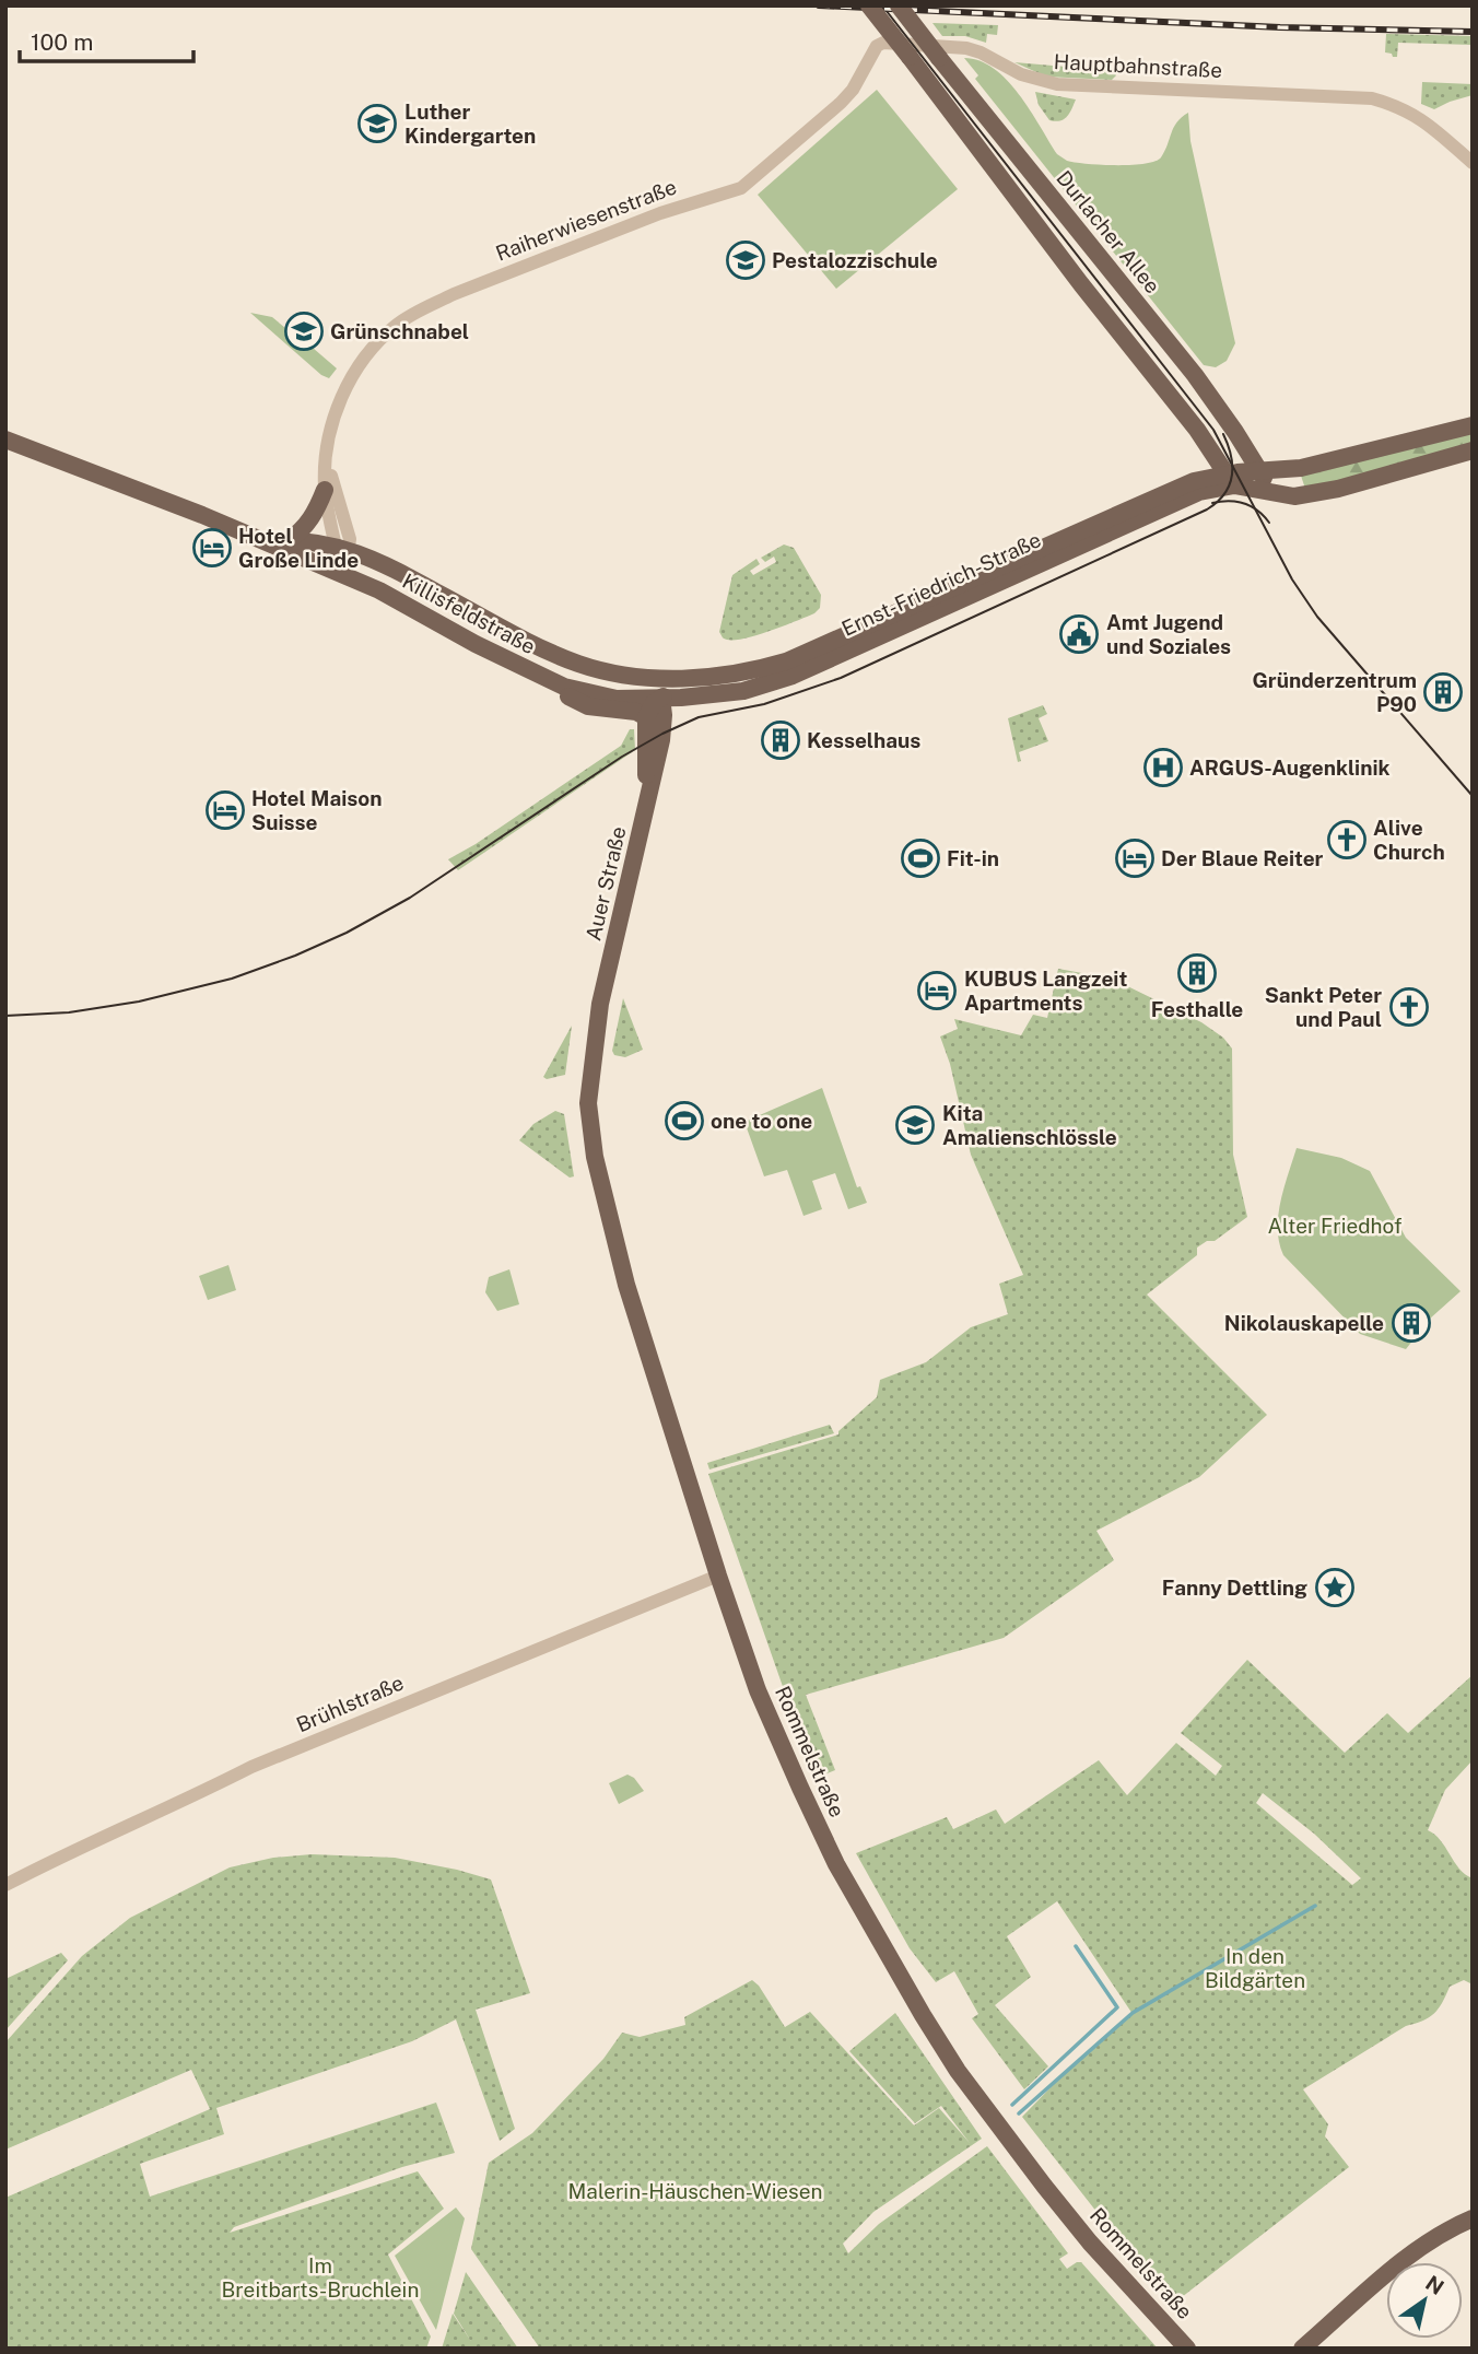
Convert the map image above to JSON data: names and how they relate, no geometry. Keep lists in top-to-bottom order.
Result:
{
  "streets": {
    "main road": [
      "Durlacher Allee",
      "Ernst-Friedrich-Straße",
      "Killisfeldstraße",
      "Auer Straße",
      "Rommelstraße"
    ],
    "street": ["Hauptbahnstraße", "Raiherwiesenstraße", "Brühlstraße"]
  },
  "crossings": [
    ["Hauptbahnstraße", "Raiherwiesenstraße"],
    ["Raiherwiesenstraße", "Killisfeldstraße"],
    ["Durlacher Allee", "Ernst-Friedrich-Straße"],
    ["Ernst-Friedrich-Straße", "Killisfeldstraße"],
    ["Ernst-Friedrich-Straße", "Auer Straße"],
    ["Killisfeldstraße", "Auer Straße"],
    ["Auer Straße", "Rommelstraße"],
    ["Brühlstraße", "Rommelstraße"]
  ],
  "parks": [
    "Alter Friedhof",
    "In den Bildgärten",
    "Malerin-Häuschen-Wiesen",
    "Im Breitbarts-Bruchlein"
  ],
  "places": {
    "school or university": [
      "Luther Kindergarten",
      "Pestalozzischule",
      "Grünschnabel",
      "Kita Amalienschlössle"
    ],
    "hotel": [
      "Hotel Große Linde",
      "Hotel Maison Suisse",
      "Der Blaue Reiter",
      "KUBUS Langzeit Apartments"
    ],
    "public building": ["Amt Jugend und Soziales"],
    "building": [
      "Gründerzentrum P90",
      "Kesselhaus",
      "Festhalle",
      "Nikolauskapelle"
    ],
    "hospital": ["ARGUS-Augenklinik"],
    "church": ["Alive Church", "Sankt Peter und Paul"],
    "sports": ["Fit-in", "one to one"],
    "place": ["Fanny Dettling"]
  },
  "scale_bar": "100 m",
  "north": "top right"
}
